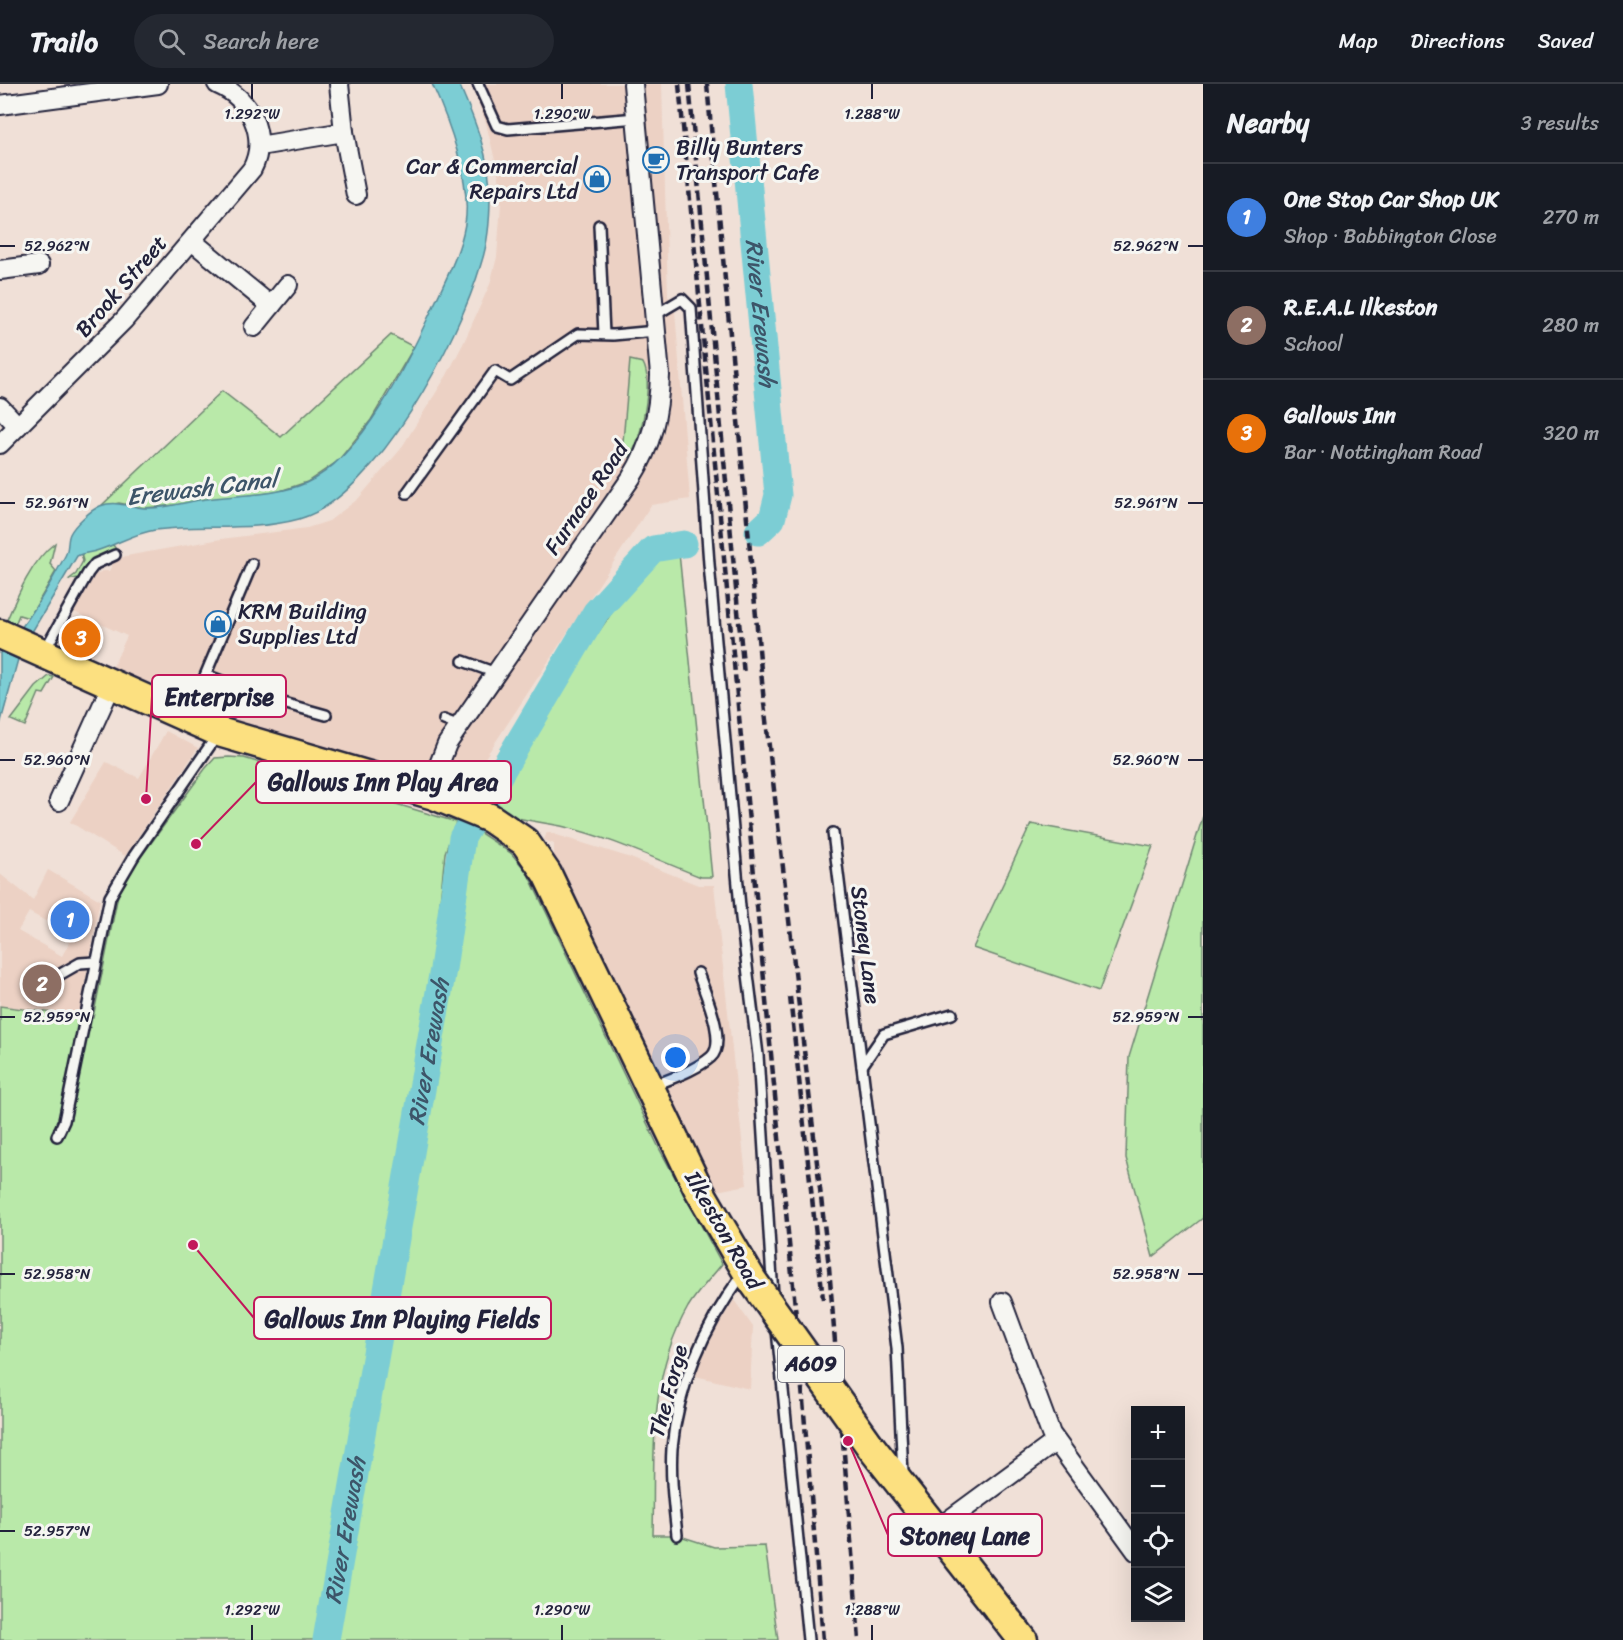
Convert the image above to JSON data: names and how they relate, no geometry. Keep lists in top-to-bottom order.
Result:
{
  "streets": {
    "main road": ["Ilkeston Road", "A609"],
    "street": ["Brook Street", "Furnace Road"],
    "lane": ["Stoney Lane", "The Forge"]
  },
  "crossings": [
    ["Furnace Road", "Ilkeston Road"],
    ["Furnace Road", "A609"],
    ["Stoney Lane", "Ilkeston Road"],
    ["Ilkeston Road", "A609"],
    ["Ilkeston Road", "The Forge"]
  ],
  "water": ["River Erewash", "Erewash Canal"],
  "places": {
    "cafe": ["Billy Bunters Transport Cafe"],
    "shop": ["Car & Commercial Repairs Ltd", "KRM Building Supplies Ltd"],
    "other": [
      "Enterprise",
      "Gallows Inn Play Area",
      "Gallows Inn Playing Fields",
      "Stoney Lane"
    ]
  },
  "page": {
    "header": "Trailo",
    "search": "Search here",
    "nav": ["Map", "Directions", "Saved"],
    "heading": ["Nearby", "3 results"],
    "list": [
      {
        "mark": "1",
        "name": "One Stop Car Shop UK",
        "note": "Shop · Babbington Close",
        "value": "270 m"
      },
      {
        "mark": "2",
        "name": "R.E.A.L Ilkeston",
        "note": "School",
        "value": "280 m"
      },
      {
        "mark": "3",
        "name": "Gallows Inn",
        "note": "Bar · Nottingham Road",
        "value": "320 m"
      }
    ],
    "pins": ["3", "1", "2"],
    "map_buttons": ["+", "−"]
  },
  "coordinates": [
    "1.292°W",
    "1.290°W",
    "1.288°W",
    "52.962°N",
    "52.961°N",
    "52.960°N",
    "52.959°N",
    "52.958°N",
    "52.957°N"
  ]
}
